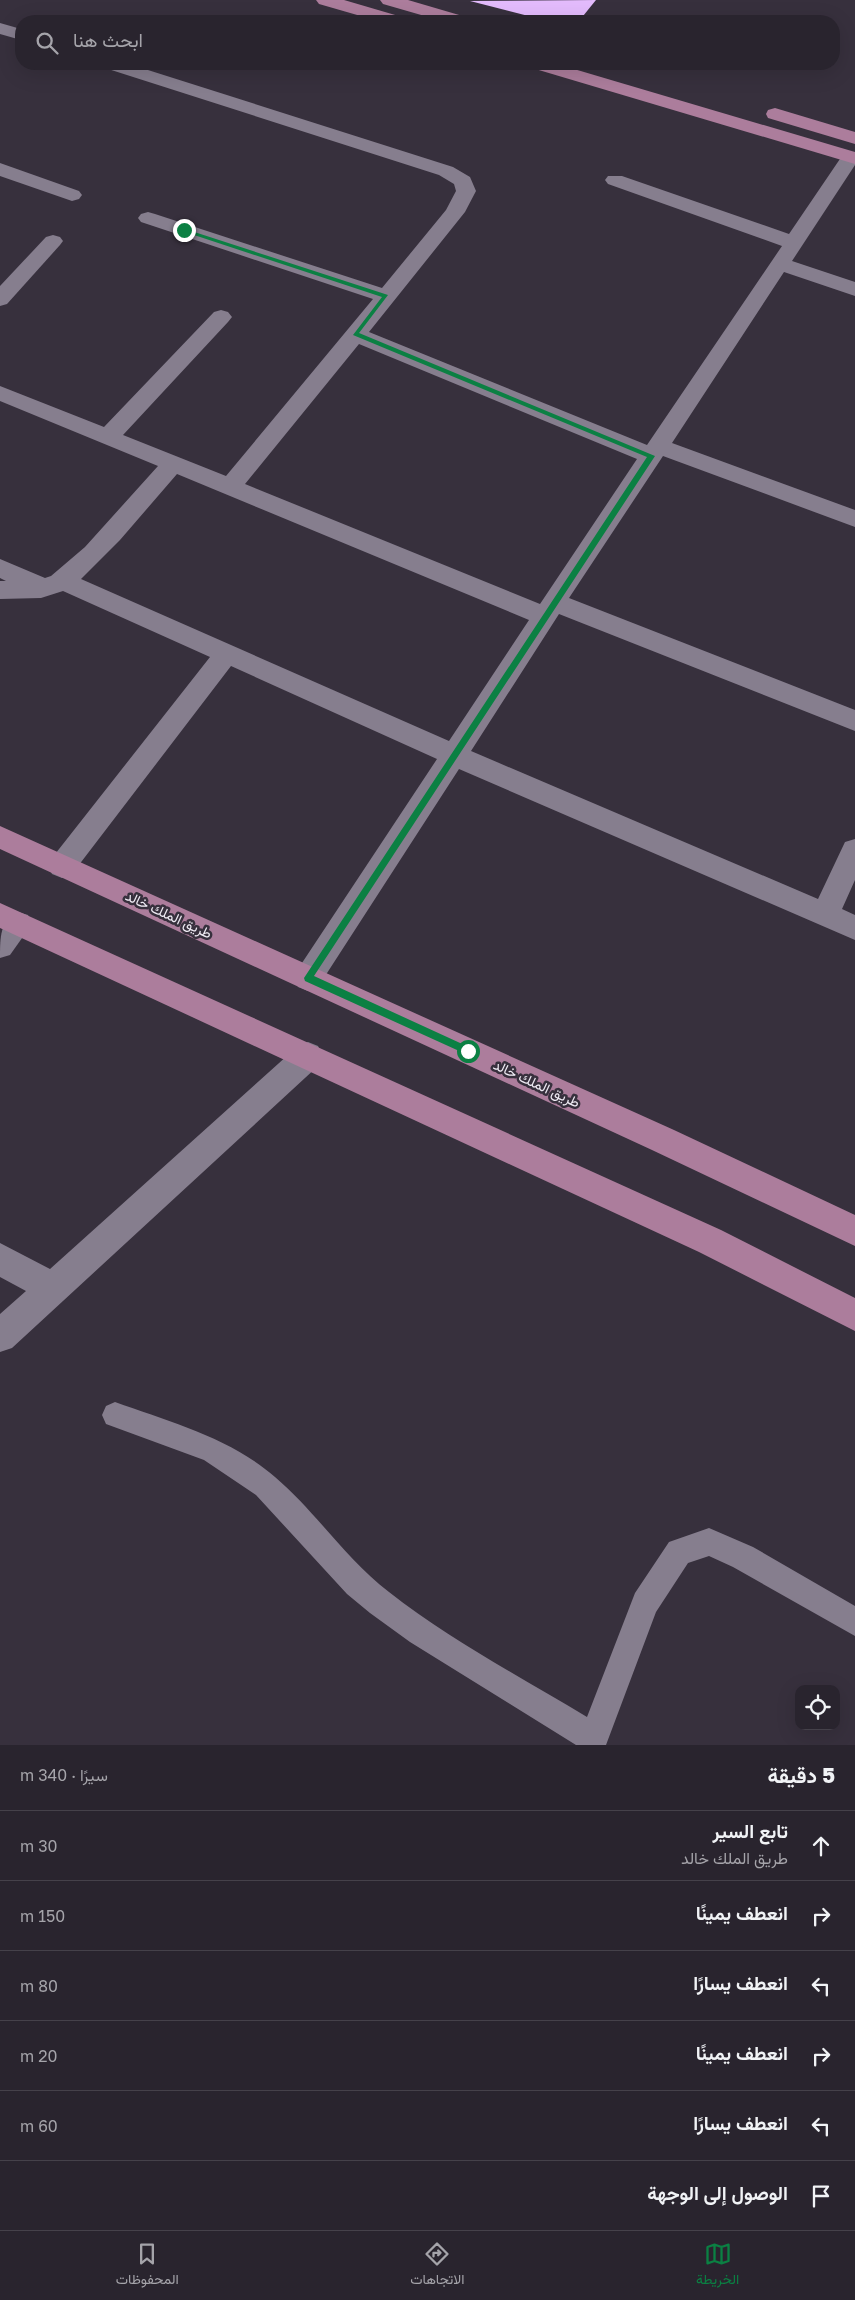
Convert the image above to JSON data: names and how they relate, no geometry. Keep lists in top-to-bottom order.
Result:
{
  "streets": {
    "main road": ["طريق الملك خالد"]
  },
  "page": {
    "search": "ابحث هنا",
    "heading": ["5 دقيقة", "سيرًا · 340 m"],
    "list": [
      ["تابع السير", "طريق الملك خالد", "30 m"],
      ["انعطف يمينًا", "150 m"],
      ["انعطف يسارًا", "80 m"],
      ["انعطف يمينًا", "20 m"],
      ["انعطف يسارًا", "60 m"],
      "الوصول إلى الوجهة"
    ],
    "nav": ["الخريطة", "الاتجاهات", "المحفوظات"]
  }
}
